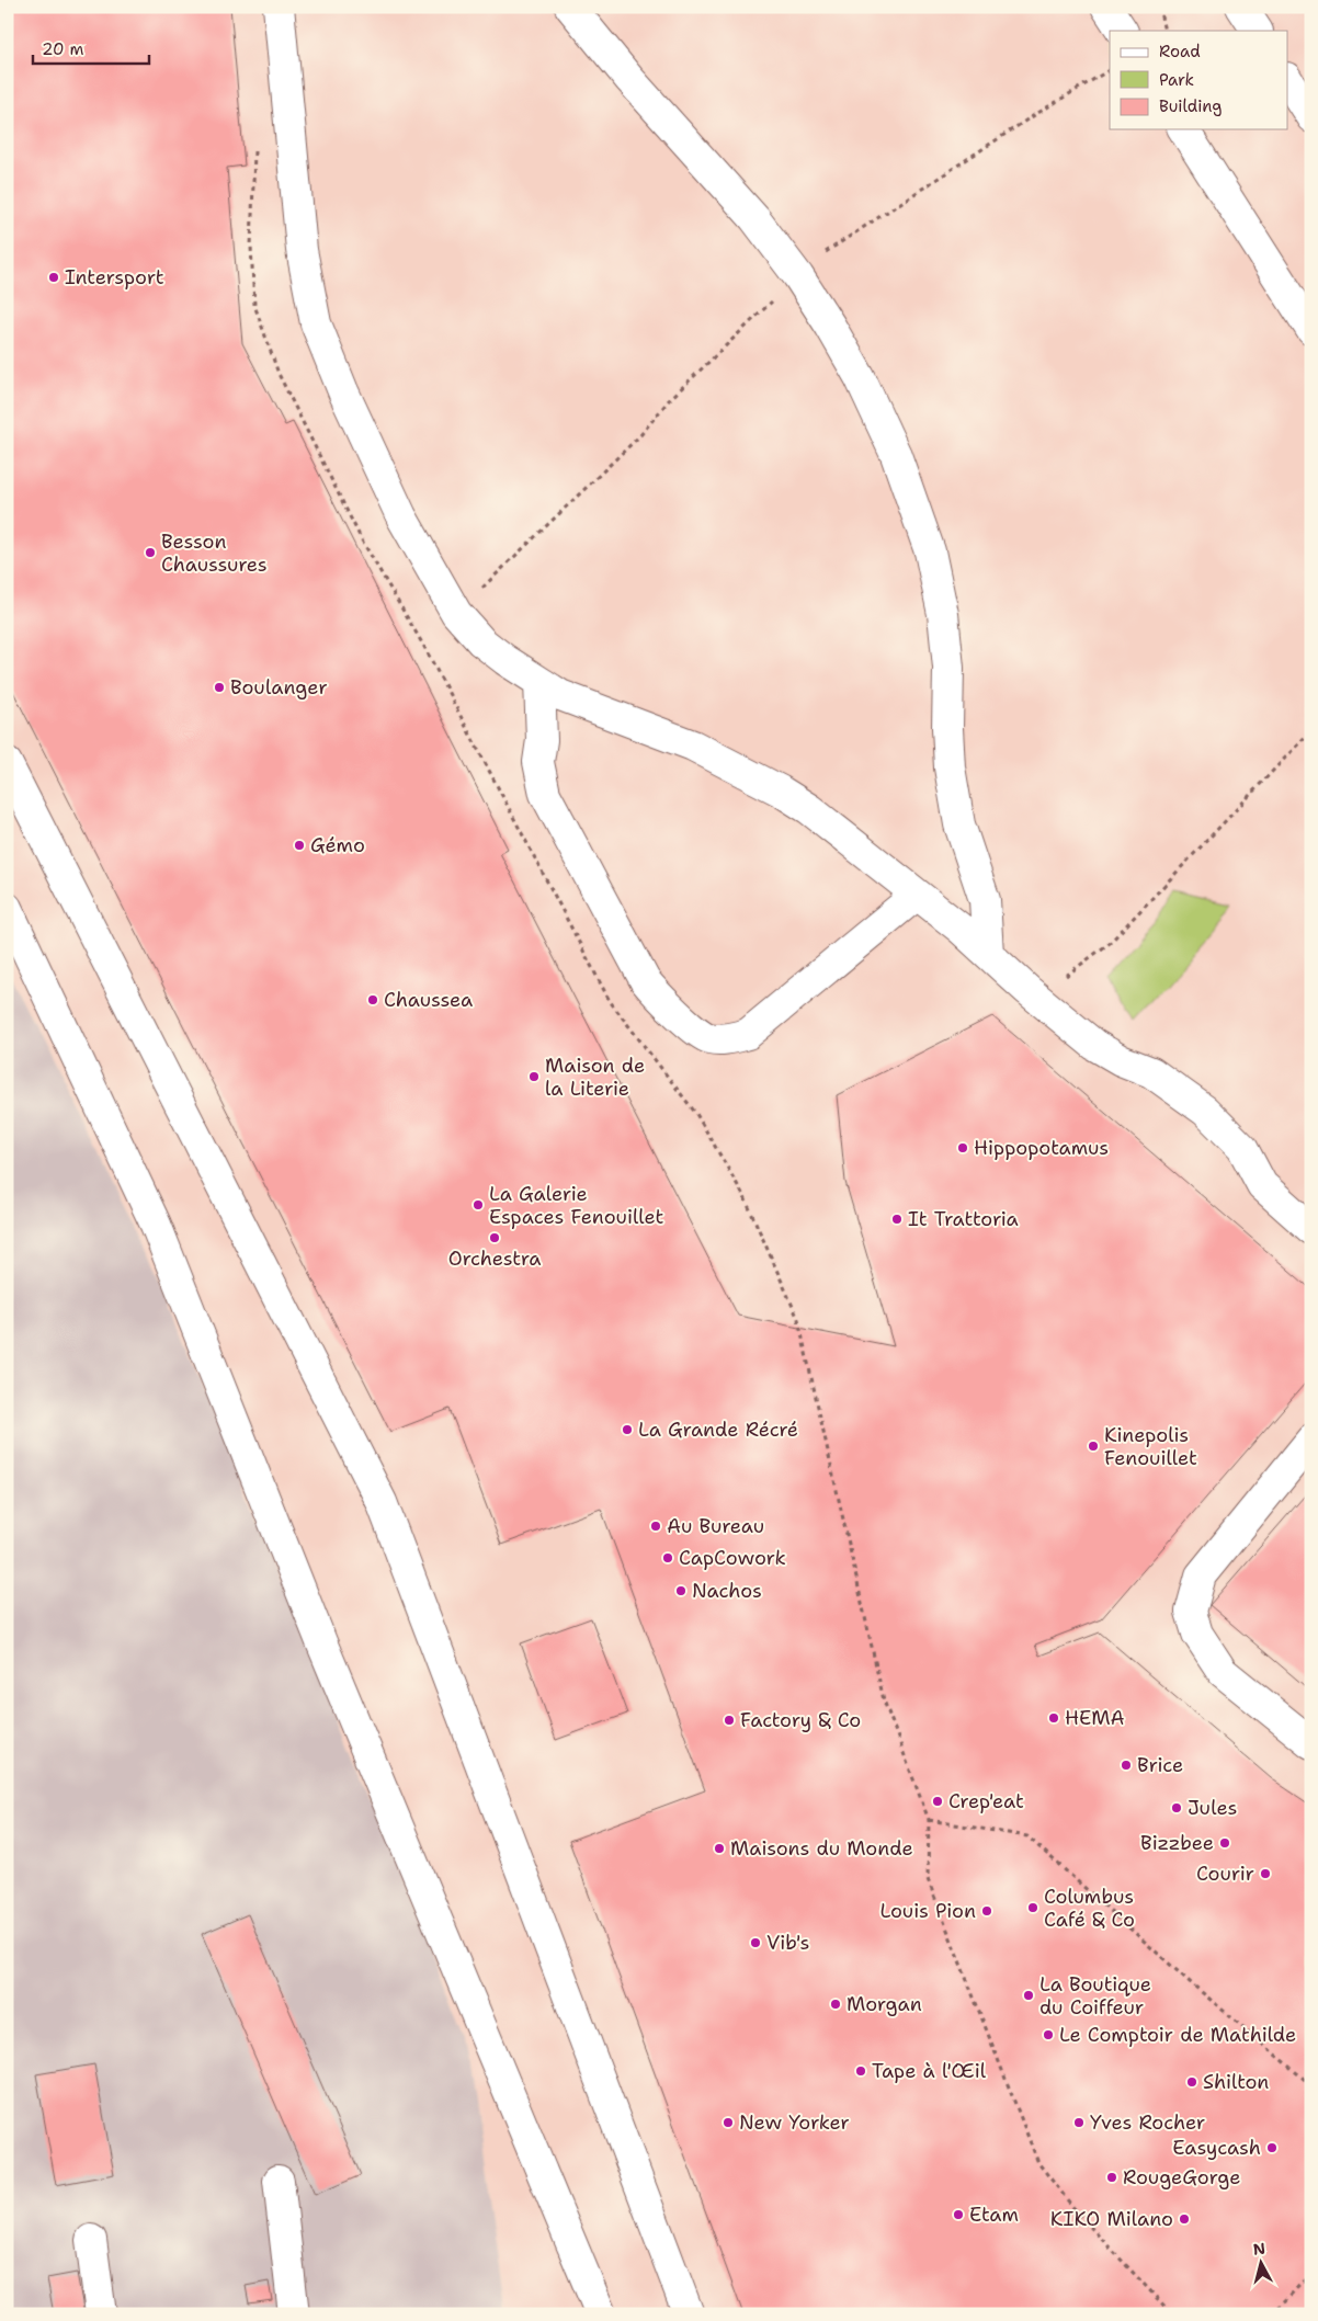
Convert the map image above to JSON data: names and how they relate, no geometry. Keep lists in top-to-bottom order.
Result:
{
  "places": [
    "Intersport",
    "Besson Chaussures",
    "Boulanger",
    "Gémo",
    "Chaussea",
    "Maison de la Literie",
    "Hippopotamus",
    "La Galerie Espaces Fenouillet",
    "It Trattoria",
    "Orchestra",
    "La Grande Récré",
    "Kinepolis Fenouillet",
    "Au Bureau",
    "CapCowork",
    "Nachos",
    "HEMA",
    "Factory & Co",
    "Brice",
    "Crep'eat",
    "Jules",
    "Bizzbee",
    "Maisons du Monde",
    "Courir",
    "Columbus Café & Co",
    "Louis Pion",
    "Vib's",
    "La Boutique du Coiffeur",
    "Morgan",
    "Le Comptoir de Mathilde",
    "Tape à l'Œil",
    "Shilton",
    "New Yorker",
    "Yves Rocher",
    "Easycash",
    "RougeGorge",
    "Etam",
    "KIKO Milano"
  ],
  "legend": ["Road", "Park", "Building"],
  "scale_bar": "20 m",
  "north": "top"
}
